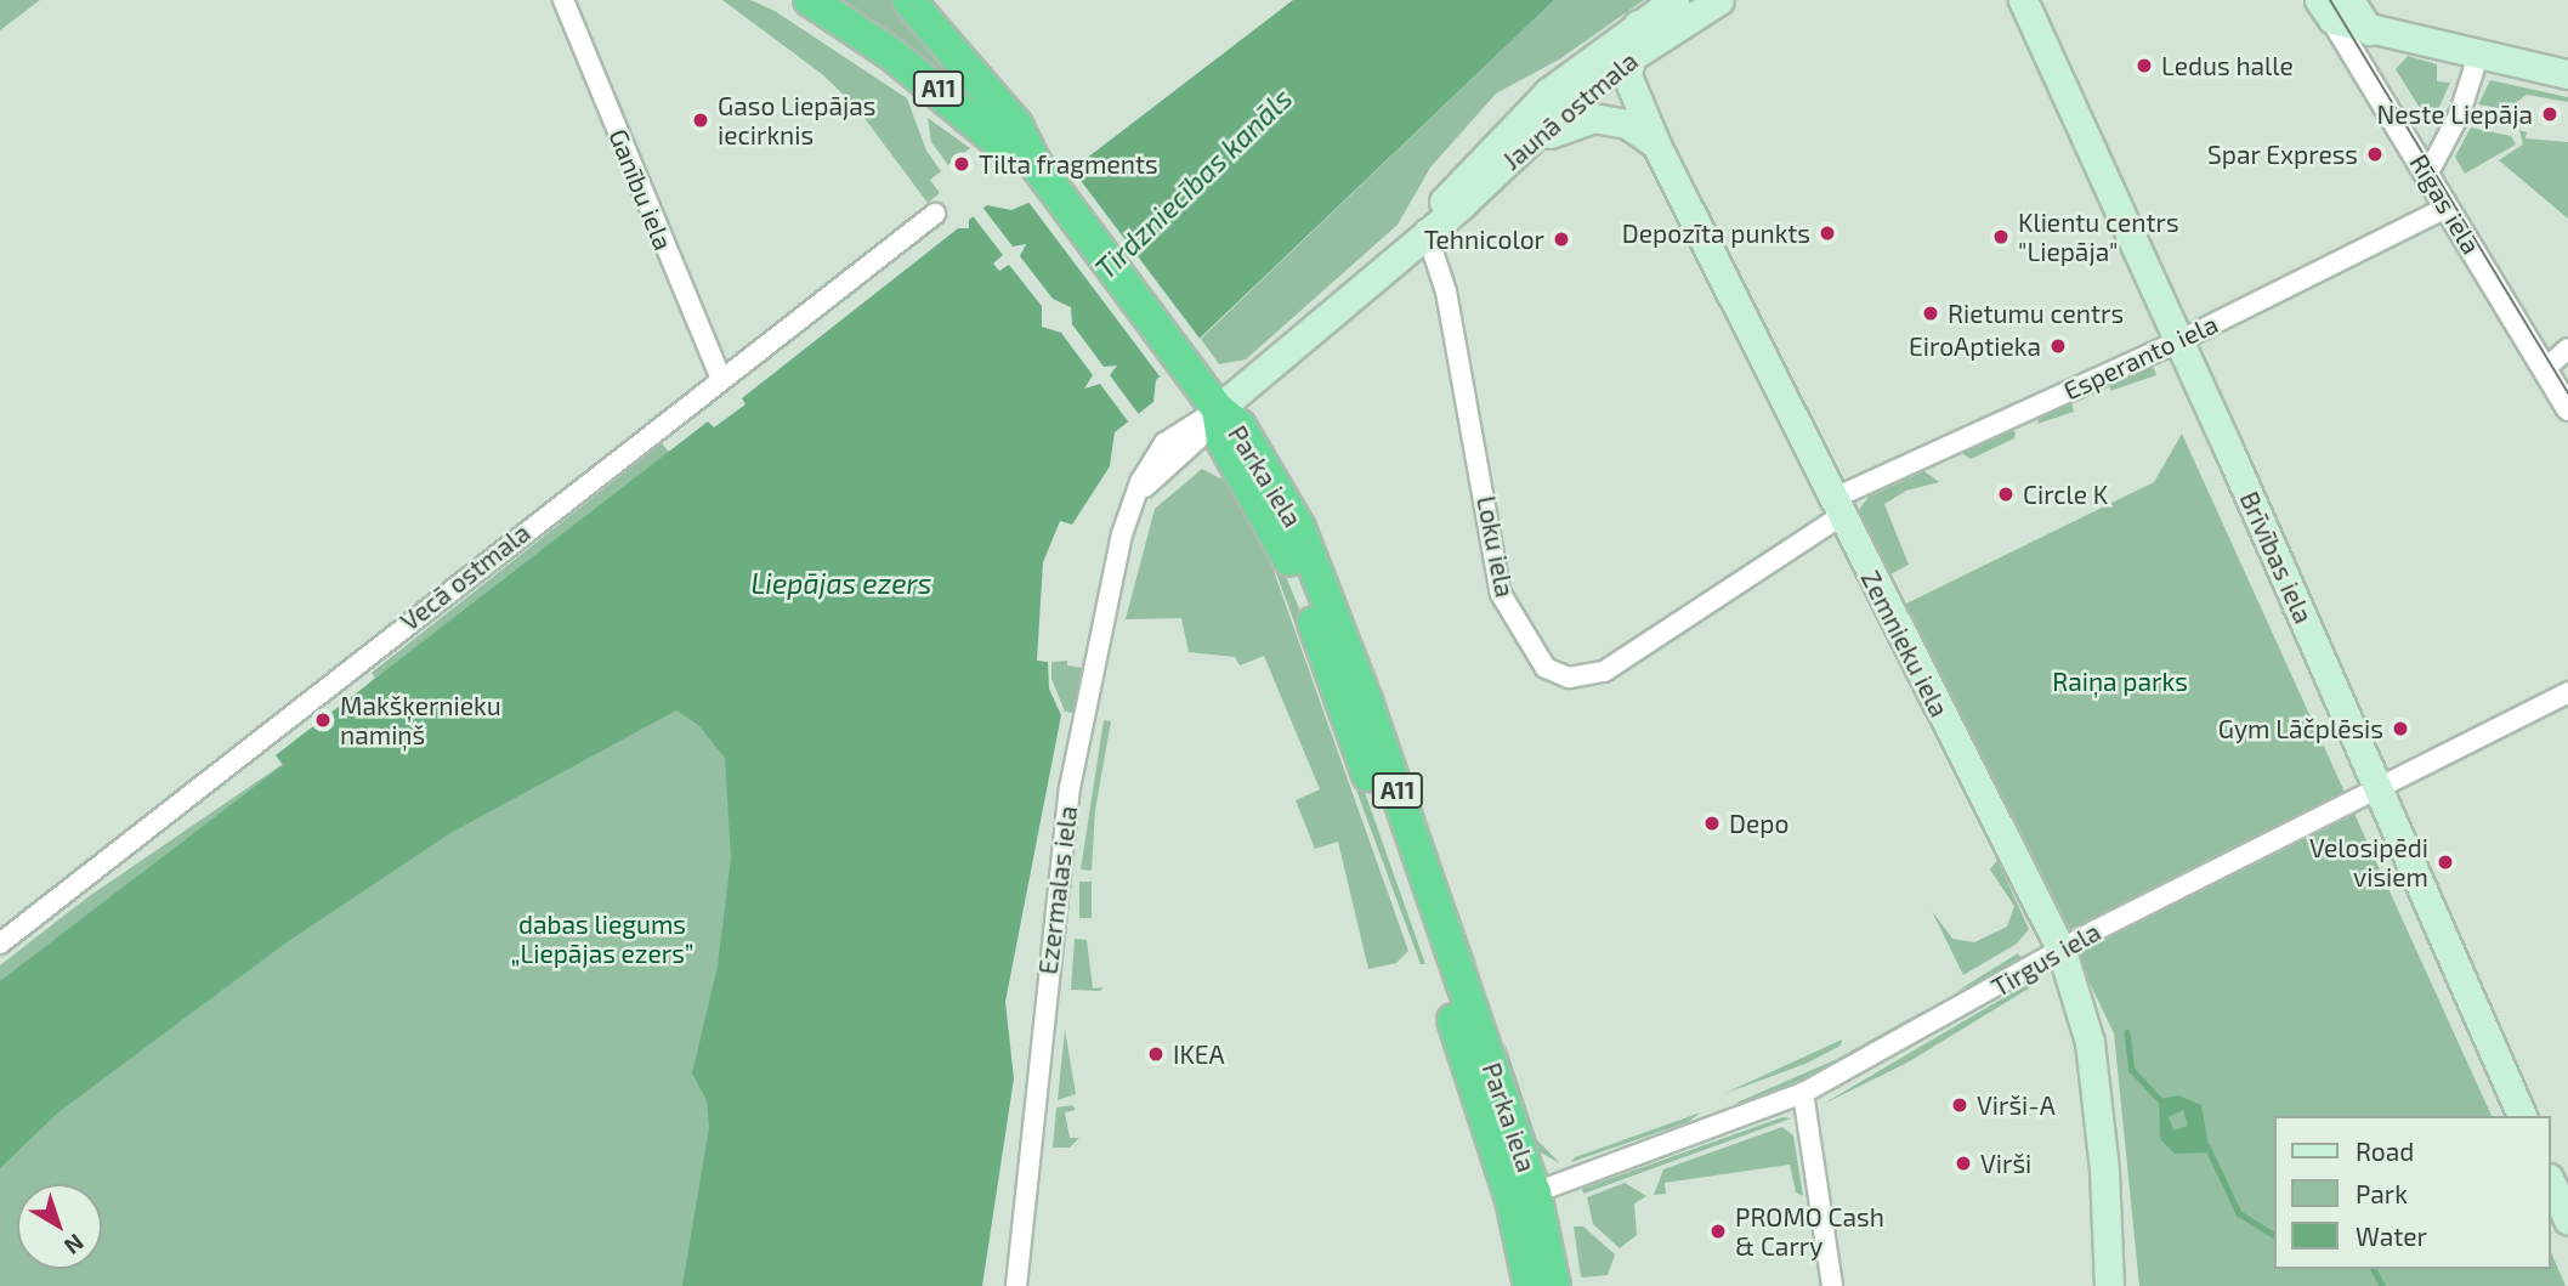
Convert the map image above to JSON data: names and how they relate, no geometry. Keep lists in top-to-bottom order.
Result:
{
  "streets": {
    "highway": ["A11", "Parka iela"],
    "main road": [
      "Jaunā ostmala",
      "Rīgas iela",
      "Brīvības iela",
      "Zemnieku iela"
    ],
    "street": [
      "Ganību iela",
      "Esperanto iela",
      "Loku iela",
      "Vecā ostmala",
      "Ezermalas iela",
      "Tirgus iela"
    ]
  },
  "crossings": [
    ["A11", "Jaunā ostmala"],
    ["A11", "Parka iela"],
    ["A11", "Ezermalas iela"],
    ["Jaunā ostmala", "Parka iela"],
    ["Jaunā ostmala", "Loku iela"],
    ["Jaunā ostmala", "Zemnieku iela"],
    ["Jaunā ostmala", "Ezermalas iela"],
    ["Ganību iela", "Vecā ostmala"],
    ["Rīgas iela", "Esperanto iela"],
    ["Esperanto iela", "Loku iela"],
    ["Esperanto iela", "Brīvības iela"],
    ["Esperanto iela", "Zemnieku iela"],
    ["Parka iela", "Ezermalas iela"],
    ["Parka iela", "Tirgus iela"],
    ["Loku iela", "Zemnieku iela"],
    ["Brīvības iela", "Tirgus iela"],
    ["Zemnieku iela", "Tirgus iela"]
  ],
  "water": ["Tirdzniecības kanāls", "Liepājas ezers"],
  "parks": ["Raiņa parks", "dabas liegums „Liepājas ezers”"],
  "places": [
    "Ledus halle",
    "Neste Liepāja",
    "Gaso Liepājas iecirknis",
    "Spar Express",
    "Tilta fragments",
    "Depozīta punkts",
    "Klientu centrs \"Liepāja\"",
    "Tehnicolor",
    "Rietumu centrs",
    "EiroAptieka",
    "Circle K",
    "Makšķernieku namiņš",
    "Gym Lāčplēsis",
    "Depo",
    "Velosipēdi visiem",
    "IKEA",
    "Virši-A",
    "Virši",
    "PROMO Cash & Carry"
  ],
  "legend": ["Road", "Park", "Water"],
  "north": "bottom right"
}
